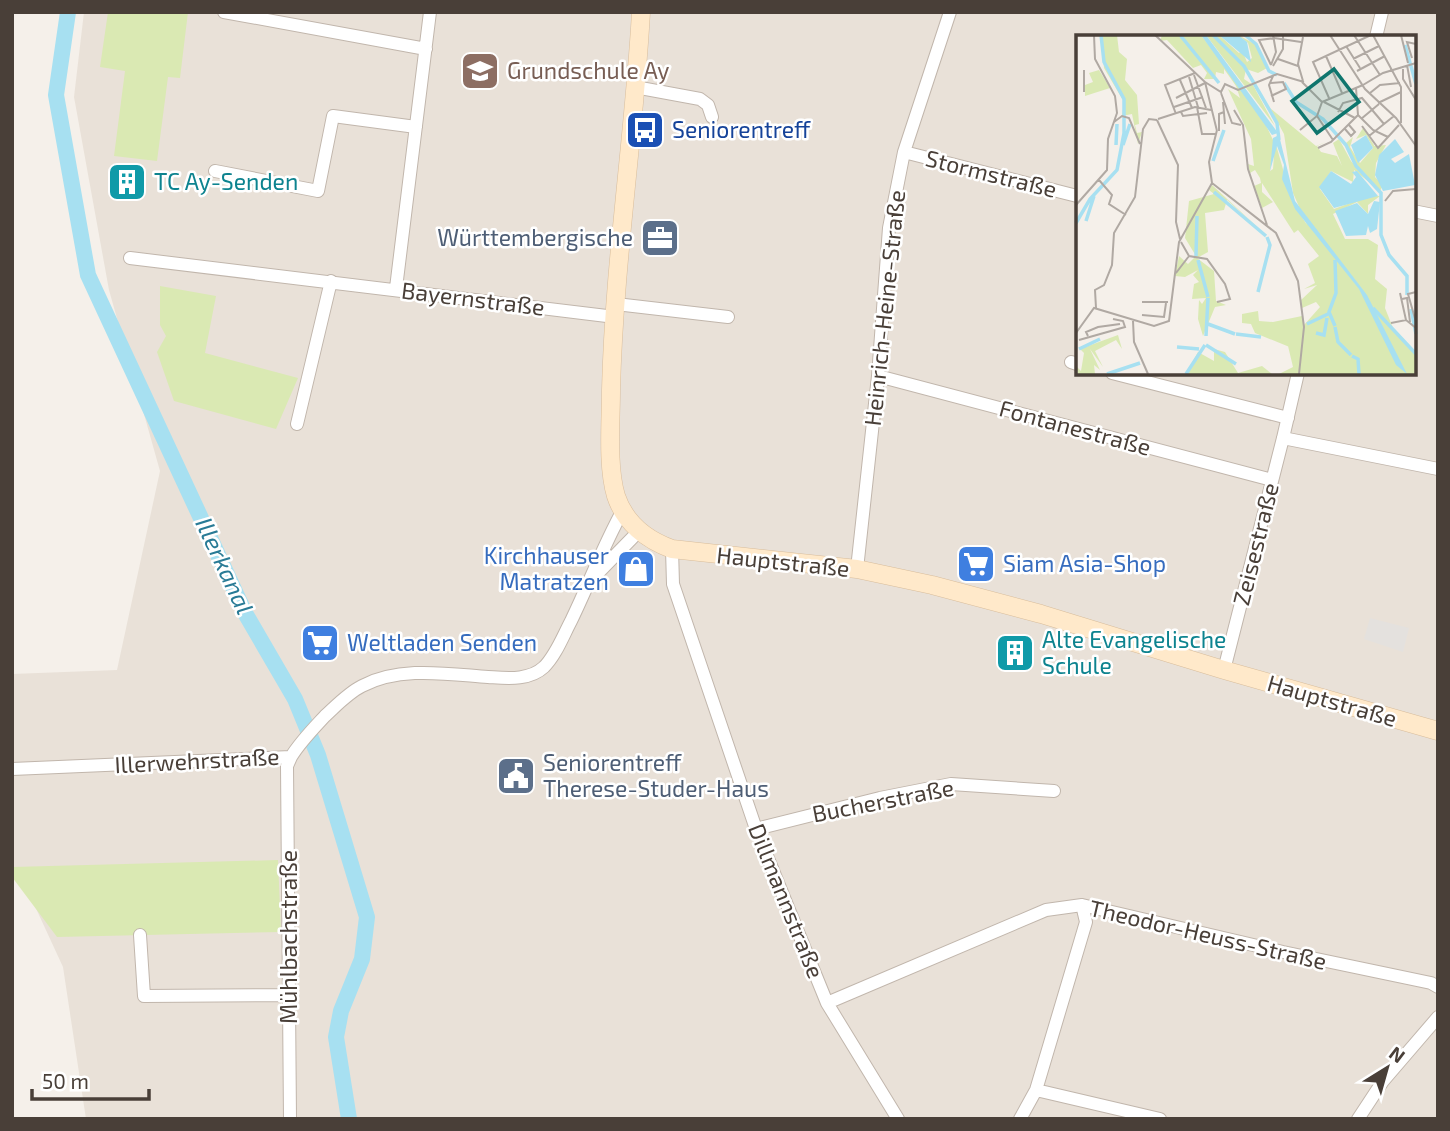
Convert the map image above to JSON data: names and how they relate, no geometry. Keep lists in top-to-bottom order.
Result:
{
  "streets": {
    "main road": ["Hauptstraße"],
    "street": [
      "Stormstraße",
      "Bayernstraße",
      "Heinrich-Heine-Straße",
      "Fontanestraße",
      "Zeisestraße",
      "Illerwehrstraße",
      "Bucherstraße",
      "Dillmannstraße",
      "Theodor-Heuss-Straße",
      "Mühlbachstraße"
    ]
  },
  "crossings": [
    ["Stormstraße", "Heinrich-Heine-Straße"],
    ["Bayernstraße", "Hauptstraße"],
    ["Heinrich-Heine-Straße", "Fontanestraße"],
    ["Heinrich-Heine-Straße", "Hauptstraße"],
    ["Fontanestraße", "Zeisestraße"],
    ["Zeisestraße", "Hauptstraße"],
    ["Hauptstraße", "Illerwehrstraße"],
    ["Hauptstraße", "Dillmannstraße"],
    ["Illerwehrstraße", "Mühlbachstraße"],
    ["Bucherstraße", "Dillmannstraße"],
    ["Dillmannstraße", "Theodor-Heuss-Straße"]
  ],
  "water": ["Illerkanal"],
  "places": {
    "school or university": ["Grundschule Ay"],
    "bus stop": ["Seniorentreff"],
    "building": ["TC Ay-Senden", "Alte Evangelische Schule"],
    "office": ["Württembergische"],
    "supermarket": ["Siam Asia-Shop", "Weltladen Senden"],
    "shop": ["Kirchhauser Matratzen"],
    "public building": ["Seniorentreff Therese-Studer-Haus"]
  },
  "scale_bar": "50 m",
  "north": "top right"
}
